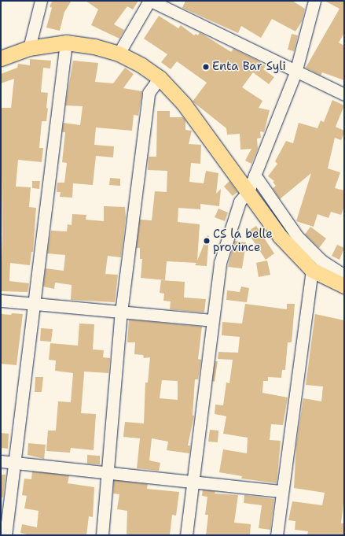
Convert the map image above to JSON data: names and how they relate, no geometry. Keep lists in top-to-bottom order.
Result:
{
  "places": ["Enta Bar Syli", "CS la belle province"]
}
